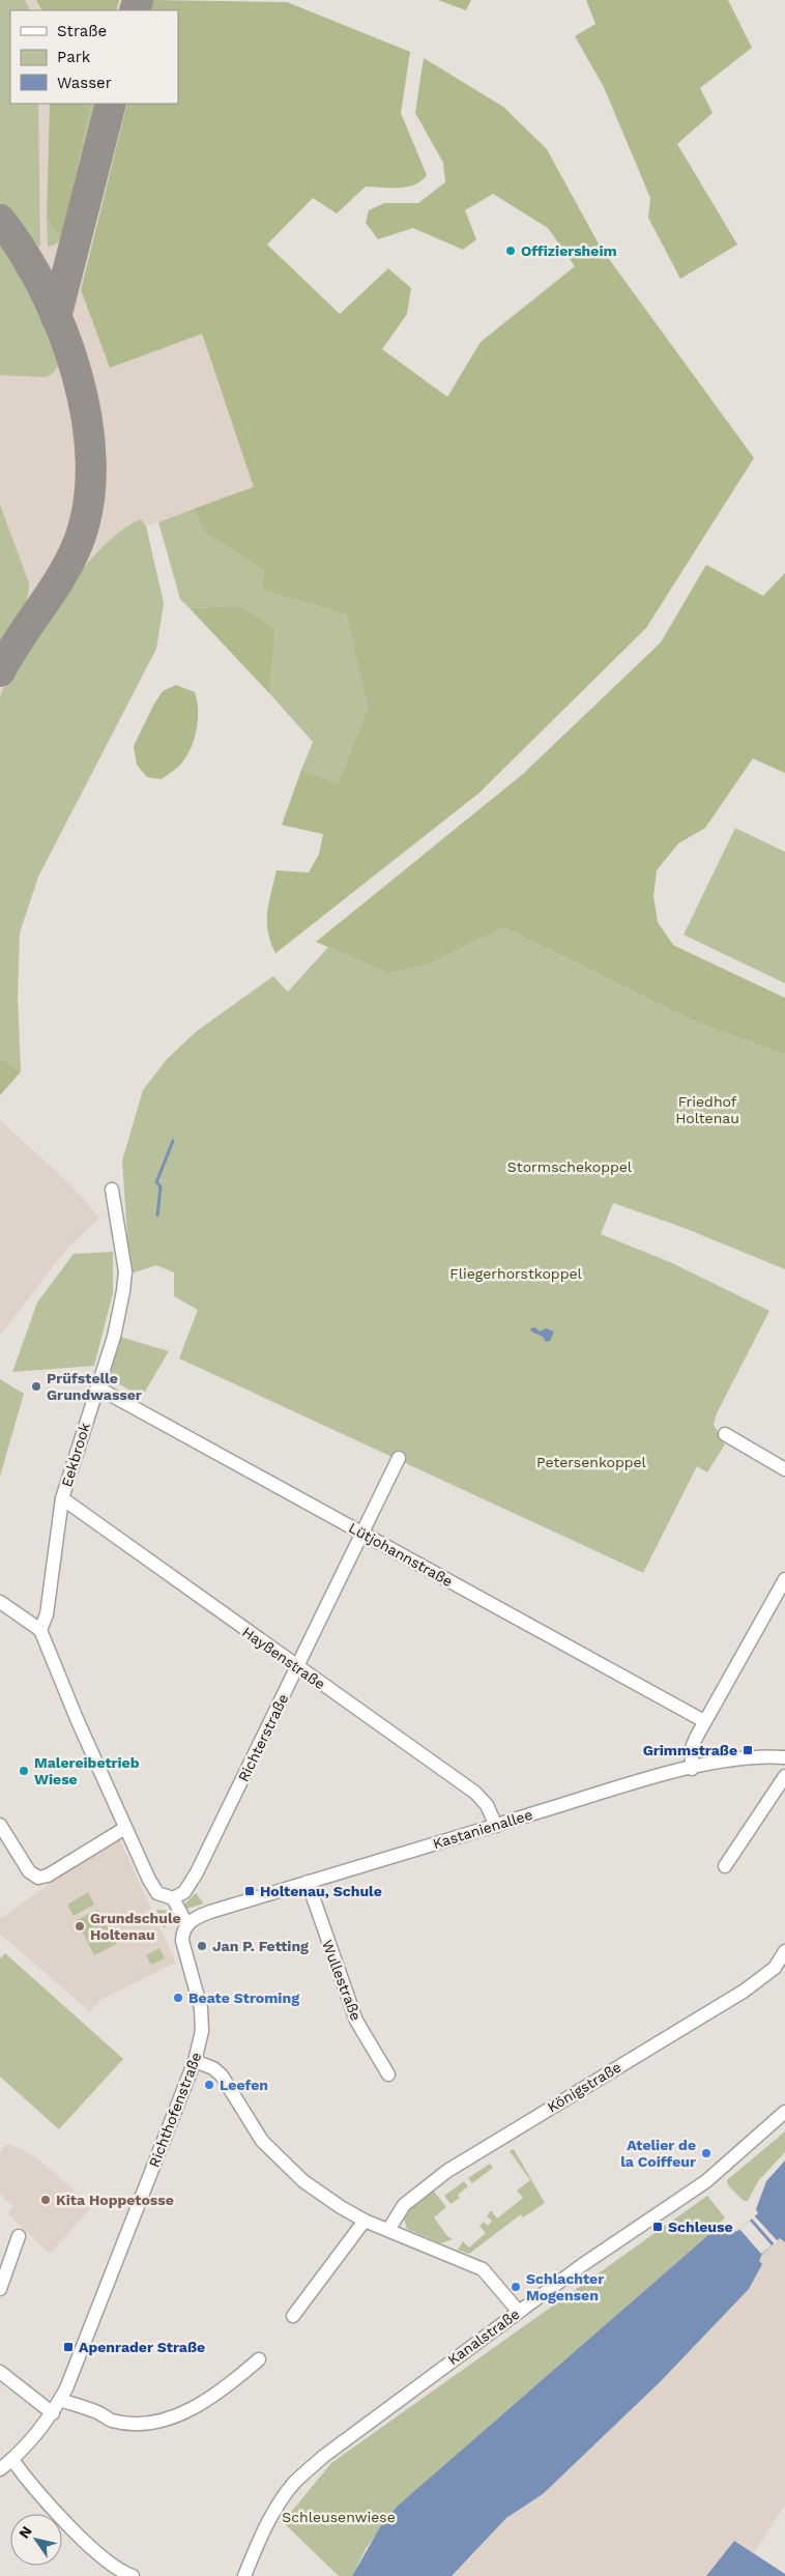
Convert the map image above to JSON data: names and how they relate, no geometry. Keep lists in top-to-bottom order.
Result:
{
  "streets": {
    "street": [
      "Eekbrook",
      "Lütjohannstraße",
      "Hayßenstraße",
      "Richterstraße",
      "Kastanienallee",
      "Wullestraße",
      "Königstraße",
      "Richthofenstraße",
      "Kanalstraße"
    ]
  },
  "crossings": [
    ["Eekbrook", "Lütjohannstraße"],
    ["Eekbrook", "Hayßenstraße"],
    ["Lütjohannstraße", "Richterstraße"],
    ["Hayßenstraße", "Richterstraße"],
    ["Hayßenstraße", "Kastanienallee"],
    ["Kastanienallee", "Wullestraße"],
    ["Kastanienallee", "Richthofenstraße"]
  ],
  "parks": [
    "Friedhof Holtenau",
    "Stormschekoppel",
    "Fliegerhorstkoppel",
    "Petersenkoppel",
    "Schleusenwiese"
  ],
  "places": {
    "other": [
      "Offiziersheim",
      "Prüfstelle Grundwasser",
      "Malereibetrieb Wiese",
      "Grundschule Holtenau",
      "Jan P. Fetting",
      "Beate Stroming",
      "Leefen",
      "Atelier de la Coiffeur",
      "Kita Hoppetosse",
      "Schlachter Mogensen"
    ],
    "transit": [
      "Grimmstraße",
      "Holtenau, Schule",
      "Schleuse",
      "Apenrader Straße"
    ]
  },
  "legend": ["Straße", "Park", "Wasser"],
  "north": "top left"
}
